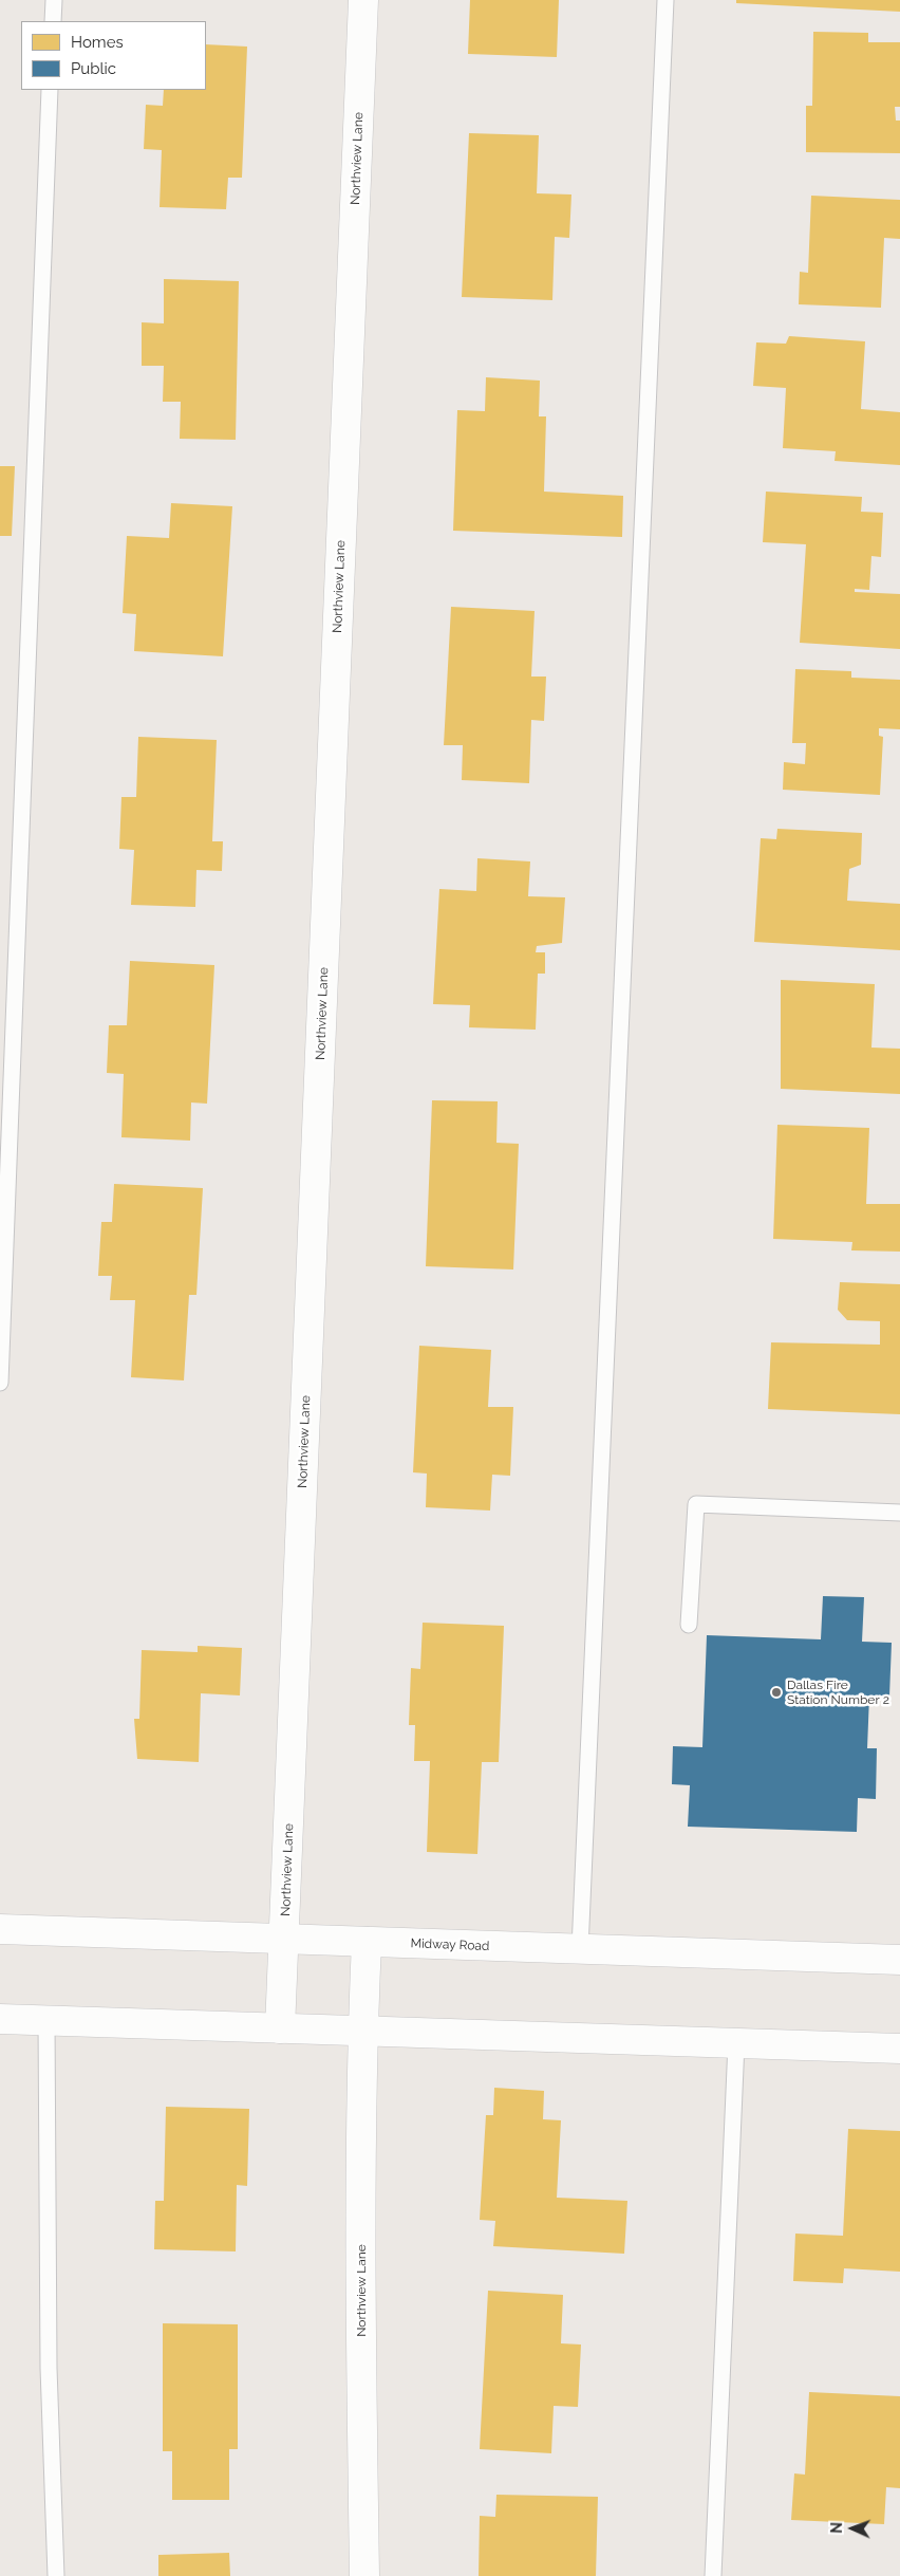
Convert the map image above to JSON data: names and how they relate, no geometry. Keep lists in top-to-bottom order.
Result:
{
  "streets": {
    "street": ["Northview Lane", "Midway Road"]
  },
  "crossings": [
    ["Northview Lane", "Midway Road"]
  ],
  "places": ["Dallas Fire Station Number 2"],
  "legend": ["Homes", "Public"],
  "north": "left"
}
